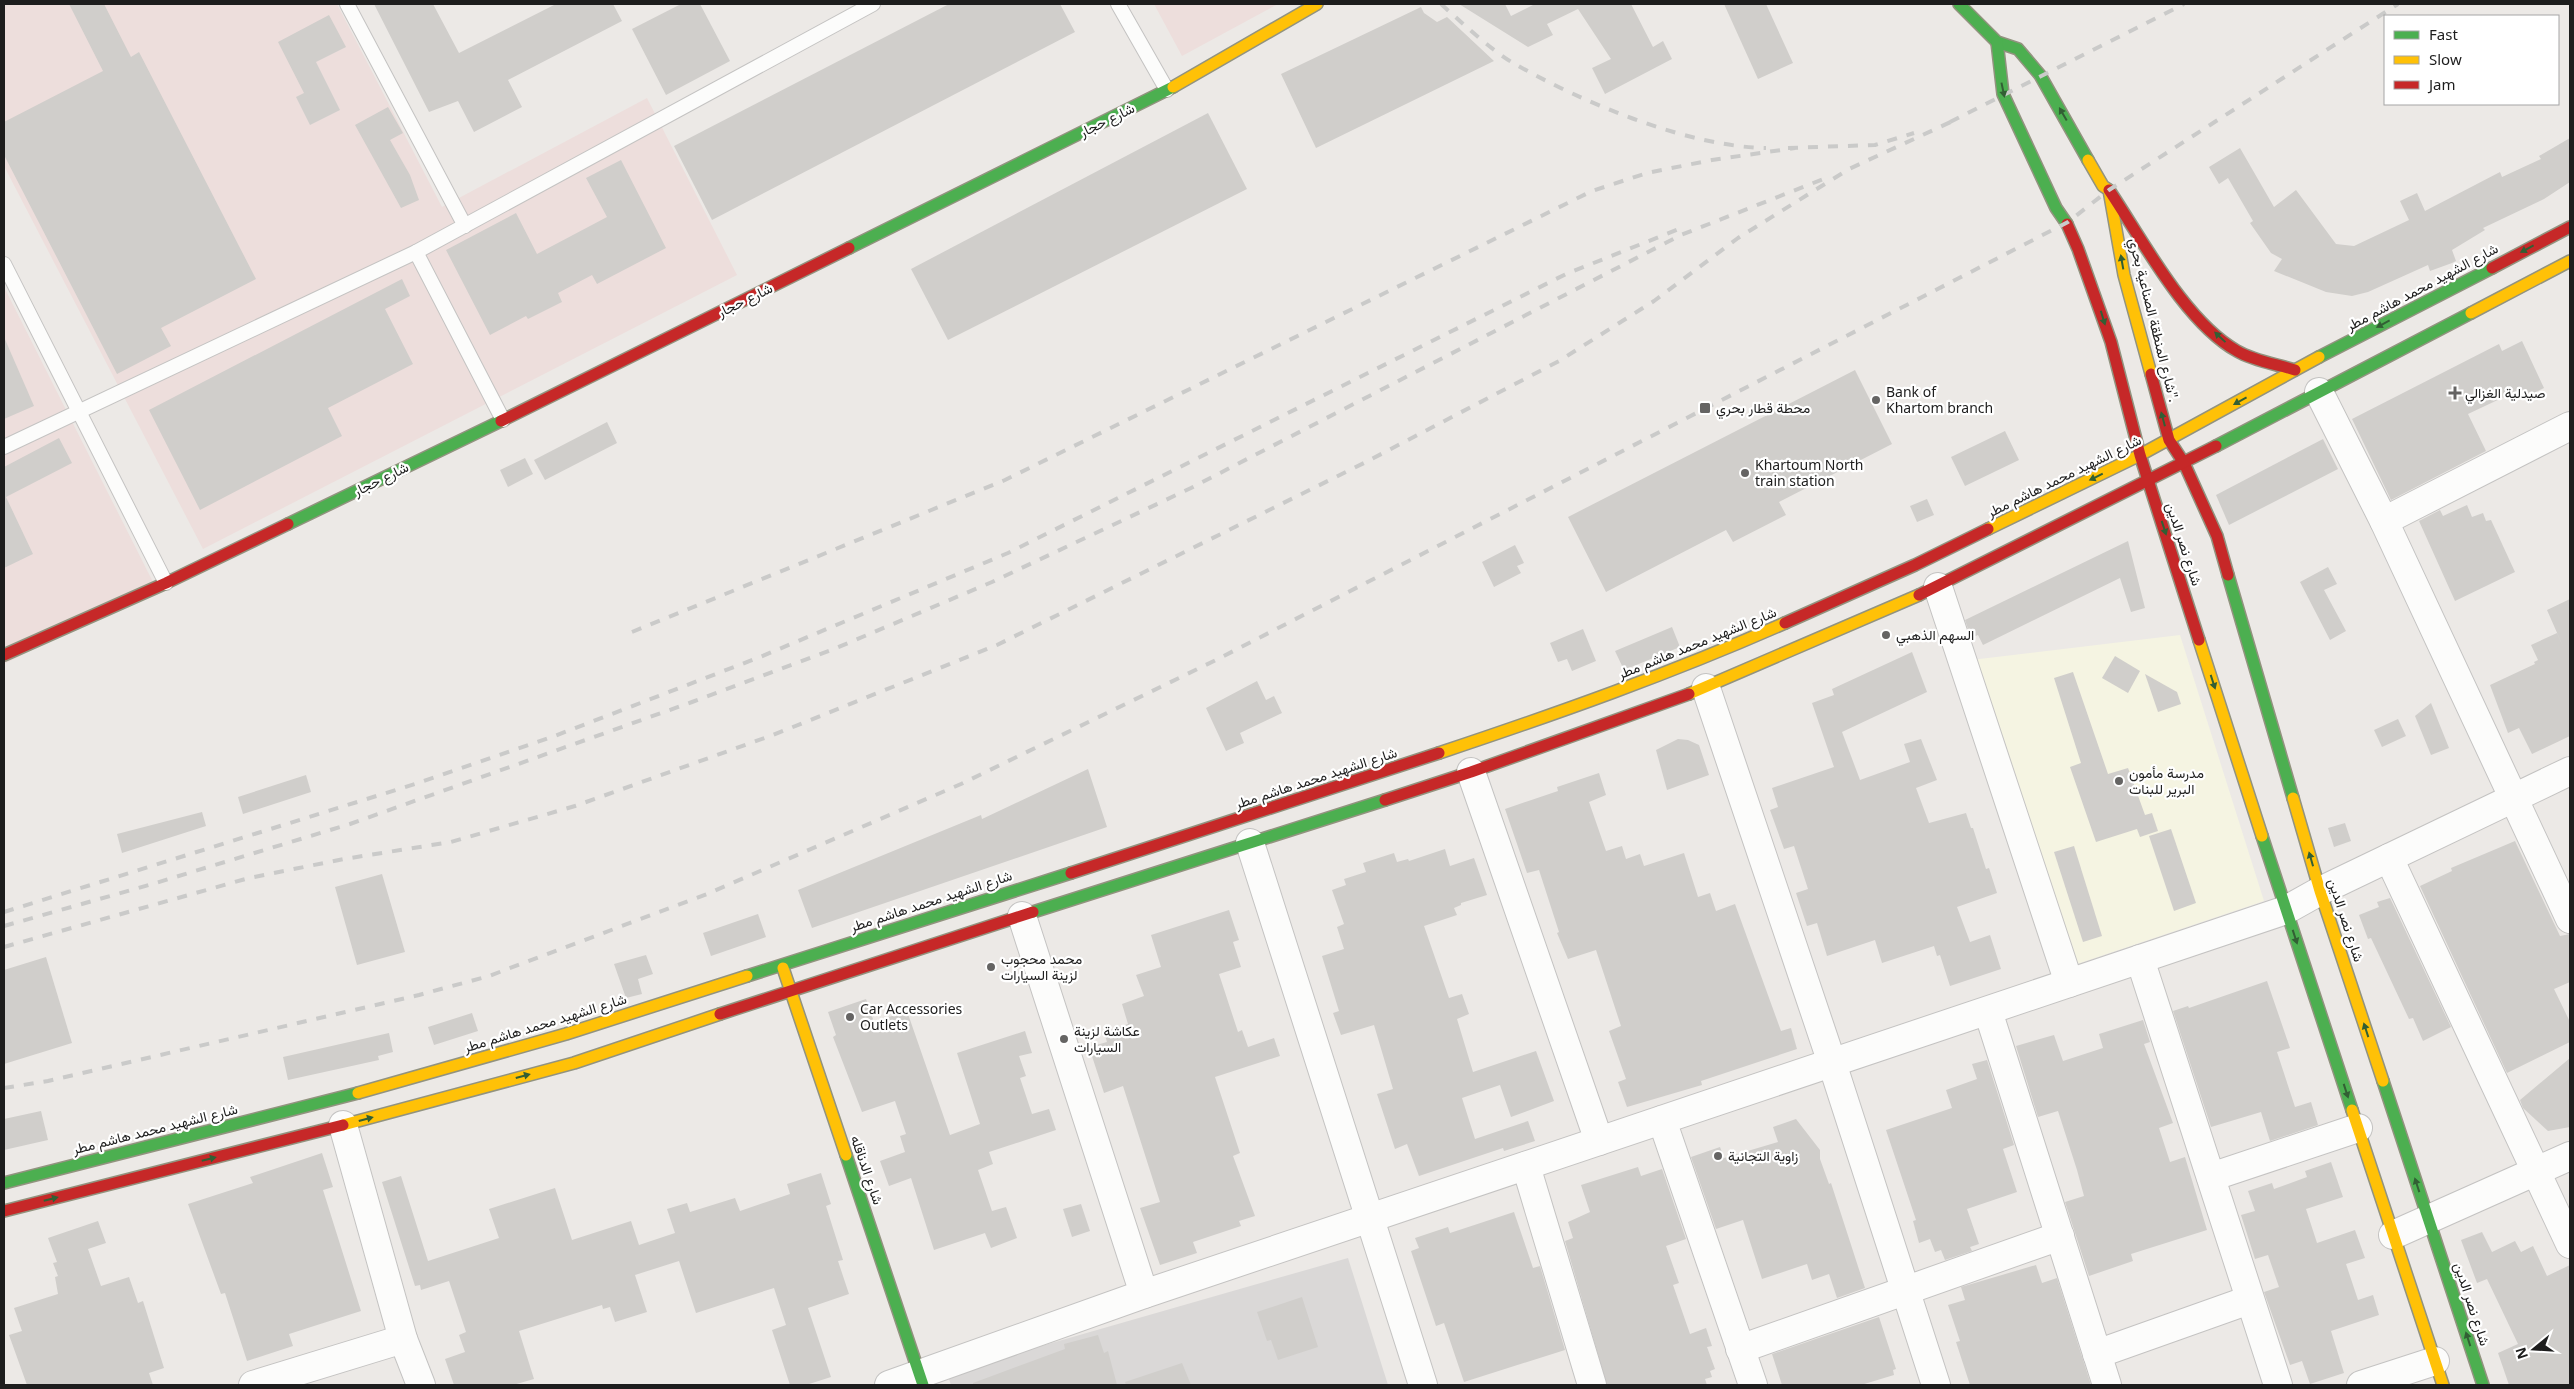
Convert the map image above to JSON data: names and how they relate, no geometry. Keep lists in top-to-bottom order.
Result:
{
  "streets": {
    "main road": [
      "شارع حجار",
      "شارع الشهيد محمد هاشم مطر",
      "شارع المنطقة الصناعية بحري\".",
      "شارع نصر الدين",
      "شارع الدناقله"
    ]
  },
  "crossings": [
    ["شارع الشهيد محمد هاشم مطر", "شارع المنطقة الصناعية بحري\"."],
    ["شارع الشهيد محمد هاشم مطر", "شارع الدناقله"],
    ["شارع المنطقة الصناعية بحري\".", "شارع نصر الدين"]
  ],
  "places": {
    "health": ["صيدلية الغزالي"],
    "other": [
      "Bank of Khartom branch",
      "Khartoum North train station",
      "السهم الذهبي",
      "مدرسة مأمون البرير للبنات",
      "محمد محجوب لزينة السيارات",
      "Car Accessories Outlets",
      "عكاشة لزينة السيارات",
      "زاوية التجانية"
    ],
    "transit": ["محطة قطار بحري"]
  },
  "legend": ["Fast", "Slow", "Jam"],
  "north": "left"
}
